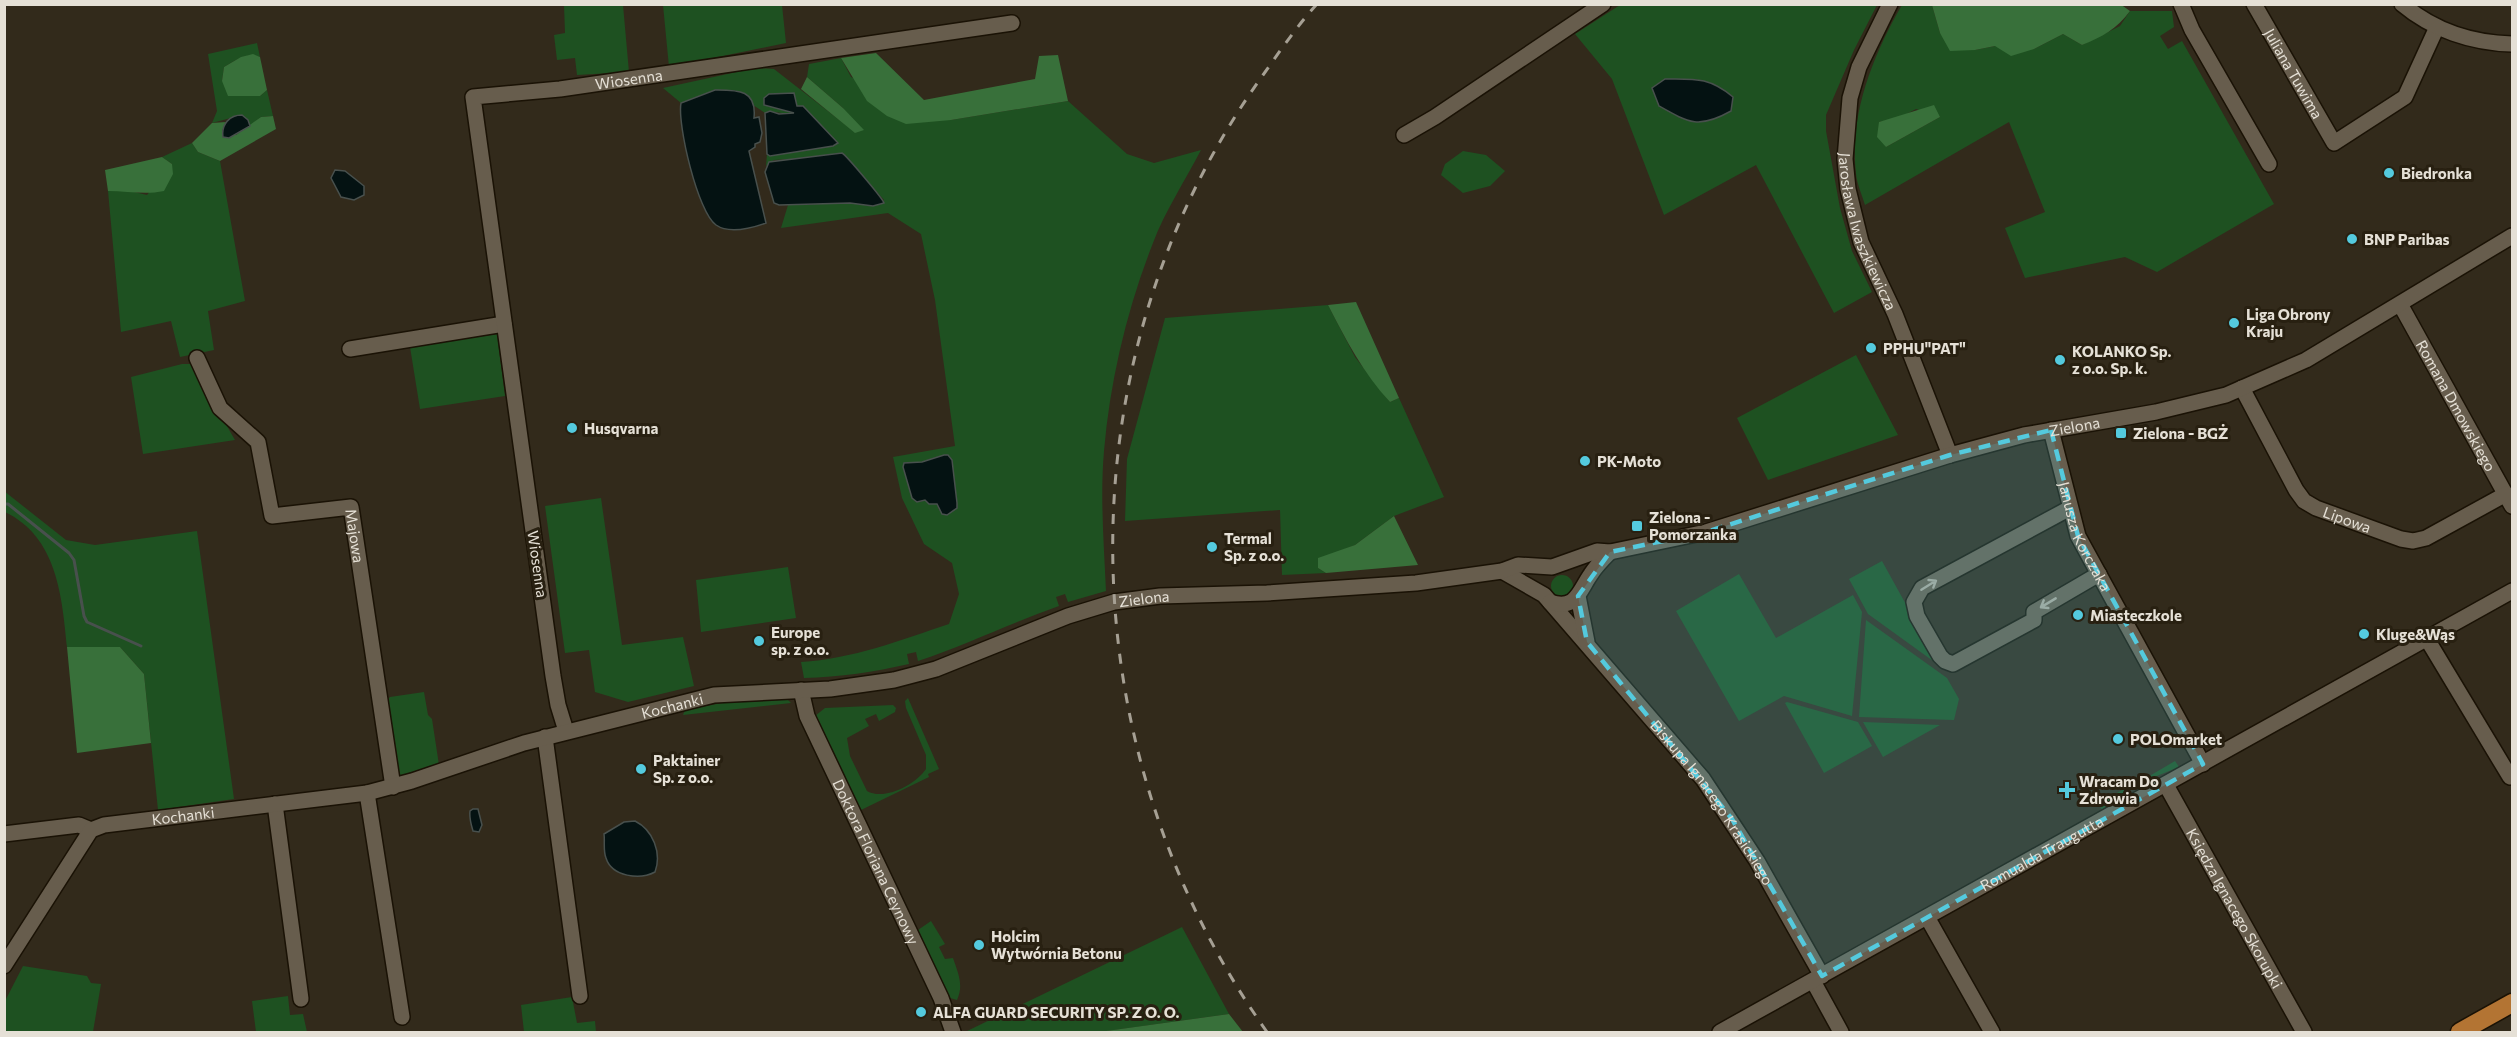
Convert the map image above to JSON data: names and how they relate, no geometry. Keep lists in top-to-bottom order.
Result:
{
  "streets": {
    "street": [
      "Juliana Tuwima",
      "Wiosenna",
      "Jarosława Iwaszkiewicza",
      "Romana Dmowskiego",
      "Zielona",
      "Lipowa",
      "Janusza Korczaka",
      "Majowa",
      "Kochanki",
      "Biskupa Ignacego Krasickiego",
      "Romualda Traugutta",
      "Doktora Floriana Ceynowy",
      "Księdza Ignacego Skorupki"
    ]
  },
  "crossings": [
    ["Wiosenna", "Kochanki"],
    ["Jarosława Iwaszkiewicza", "Zielona"],
    ["Romana Dmowskiego", "Zielona"],
    ["Romana Dmowskiego", "Lipowa"],
    ["Zielona", "Lipowa"],
    ["Zielona", "Janusza Korczaka"],
    ["Zielona", "Kochanki"],
    ["Zielona", "Biskupa Ignacego Krasickiego"],
    ["Zielona", "Doktora Floriana Ceynowy"],
    ["Janusza Korczaka", "Romualda Traugutta"],
    ["Majowa", "Kochanki"],
    ["Kochanki", "Doktora Floriana Ceynowy"],
    ["Biskupa Ignacego Krasickiego", "Romualda Traugutta"],
    ["Romualda Traugutta", "Księdza Ignacego Skorupki"]
  ],
  "places": {
    "other": [
      "Biedronka",
      "BNP Paribas",
      "Liga Obrony Kraju",
      "PPHU\"PAT\"",
      "KOLANKO Sp. z o.o. Sp. k.",
      "Husqvarna",
      "PK-Moto",
      "Termal Sp. z o.o.",
      "Miasteczkole",
      "Kluge&Wąs",
      "Europe sp. z o.o.",
      "POLOmarket",
      "Paktainer Sp. z o.o.",
      "Holcim Wytwórnia Betonu",
      "ALFA GUARD SECURITY SP. Z O. O."
    ],
    "transit": ["Zielona - BGŻ", "Zielona - Pomorzanka"],
    "health": ["Wracam Do Zdrowia"]
  }
}
